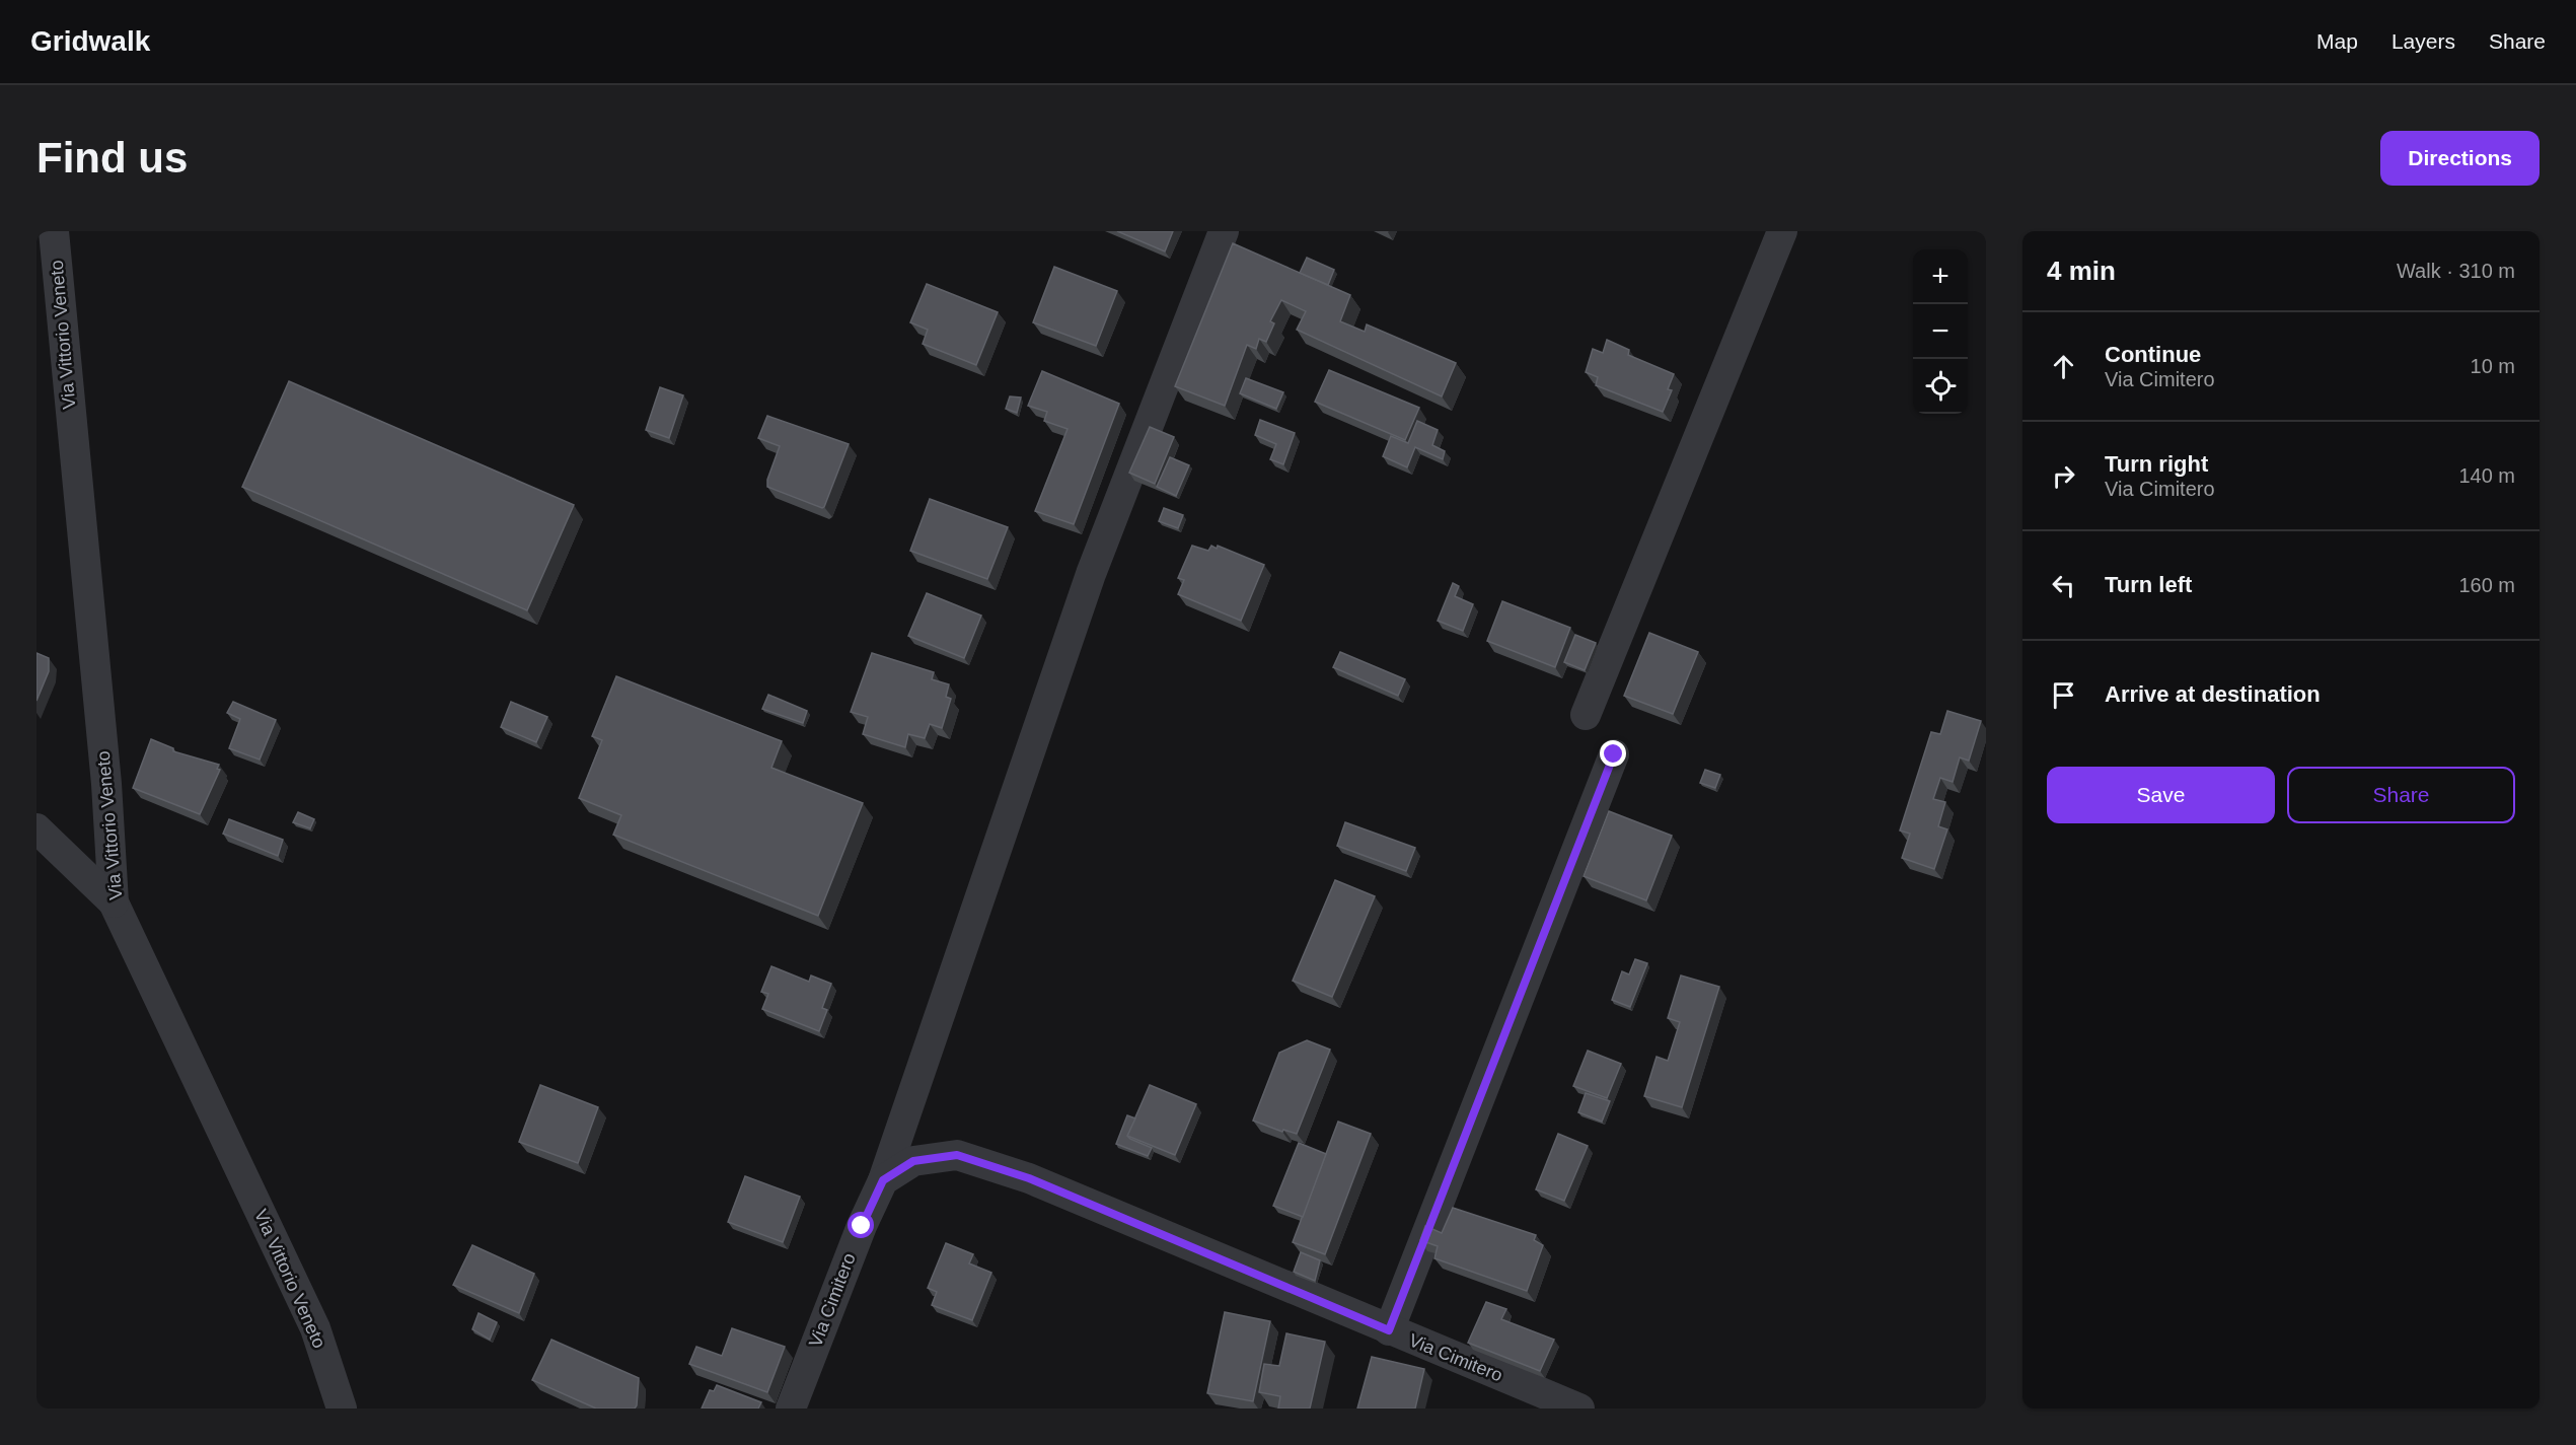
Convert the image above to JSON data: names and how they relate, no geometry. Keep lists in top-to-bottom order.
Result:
{
  "streets": {
    "street": ["Via Vittorio Veneto", "Via Cimitero"]
  },
  "page": {
    "header": "Gridwalk",
    "nav": ["Map", "Layers", "Share"],
    "buttons": [
      "Directions",
      ["Save", "Share"]
    ],
    "title": "Find us",
    "heading": ["4 min", "Walk · 310 m"],
    "map_buttons": ["+", "−"],
    "list": [
      ["Continue", "Via Cimitero", "10 m"],
      ["Turn right", "Via Cimitero", "140 m"],
      ["Turn left", "160 m"],
      "Arrive at destination"
    ]
  }
}
